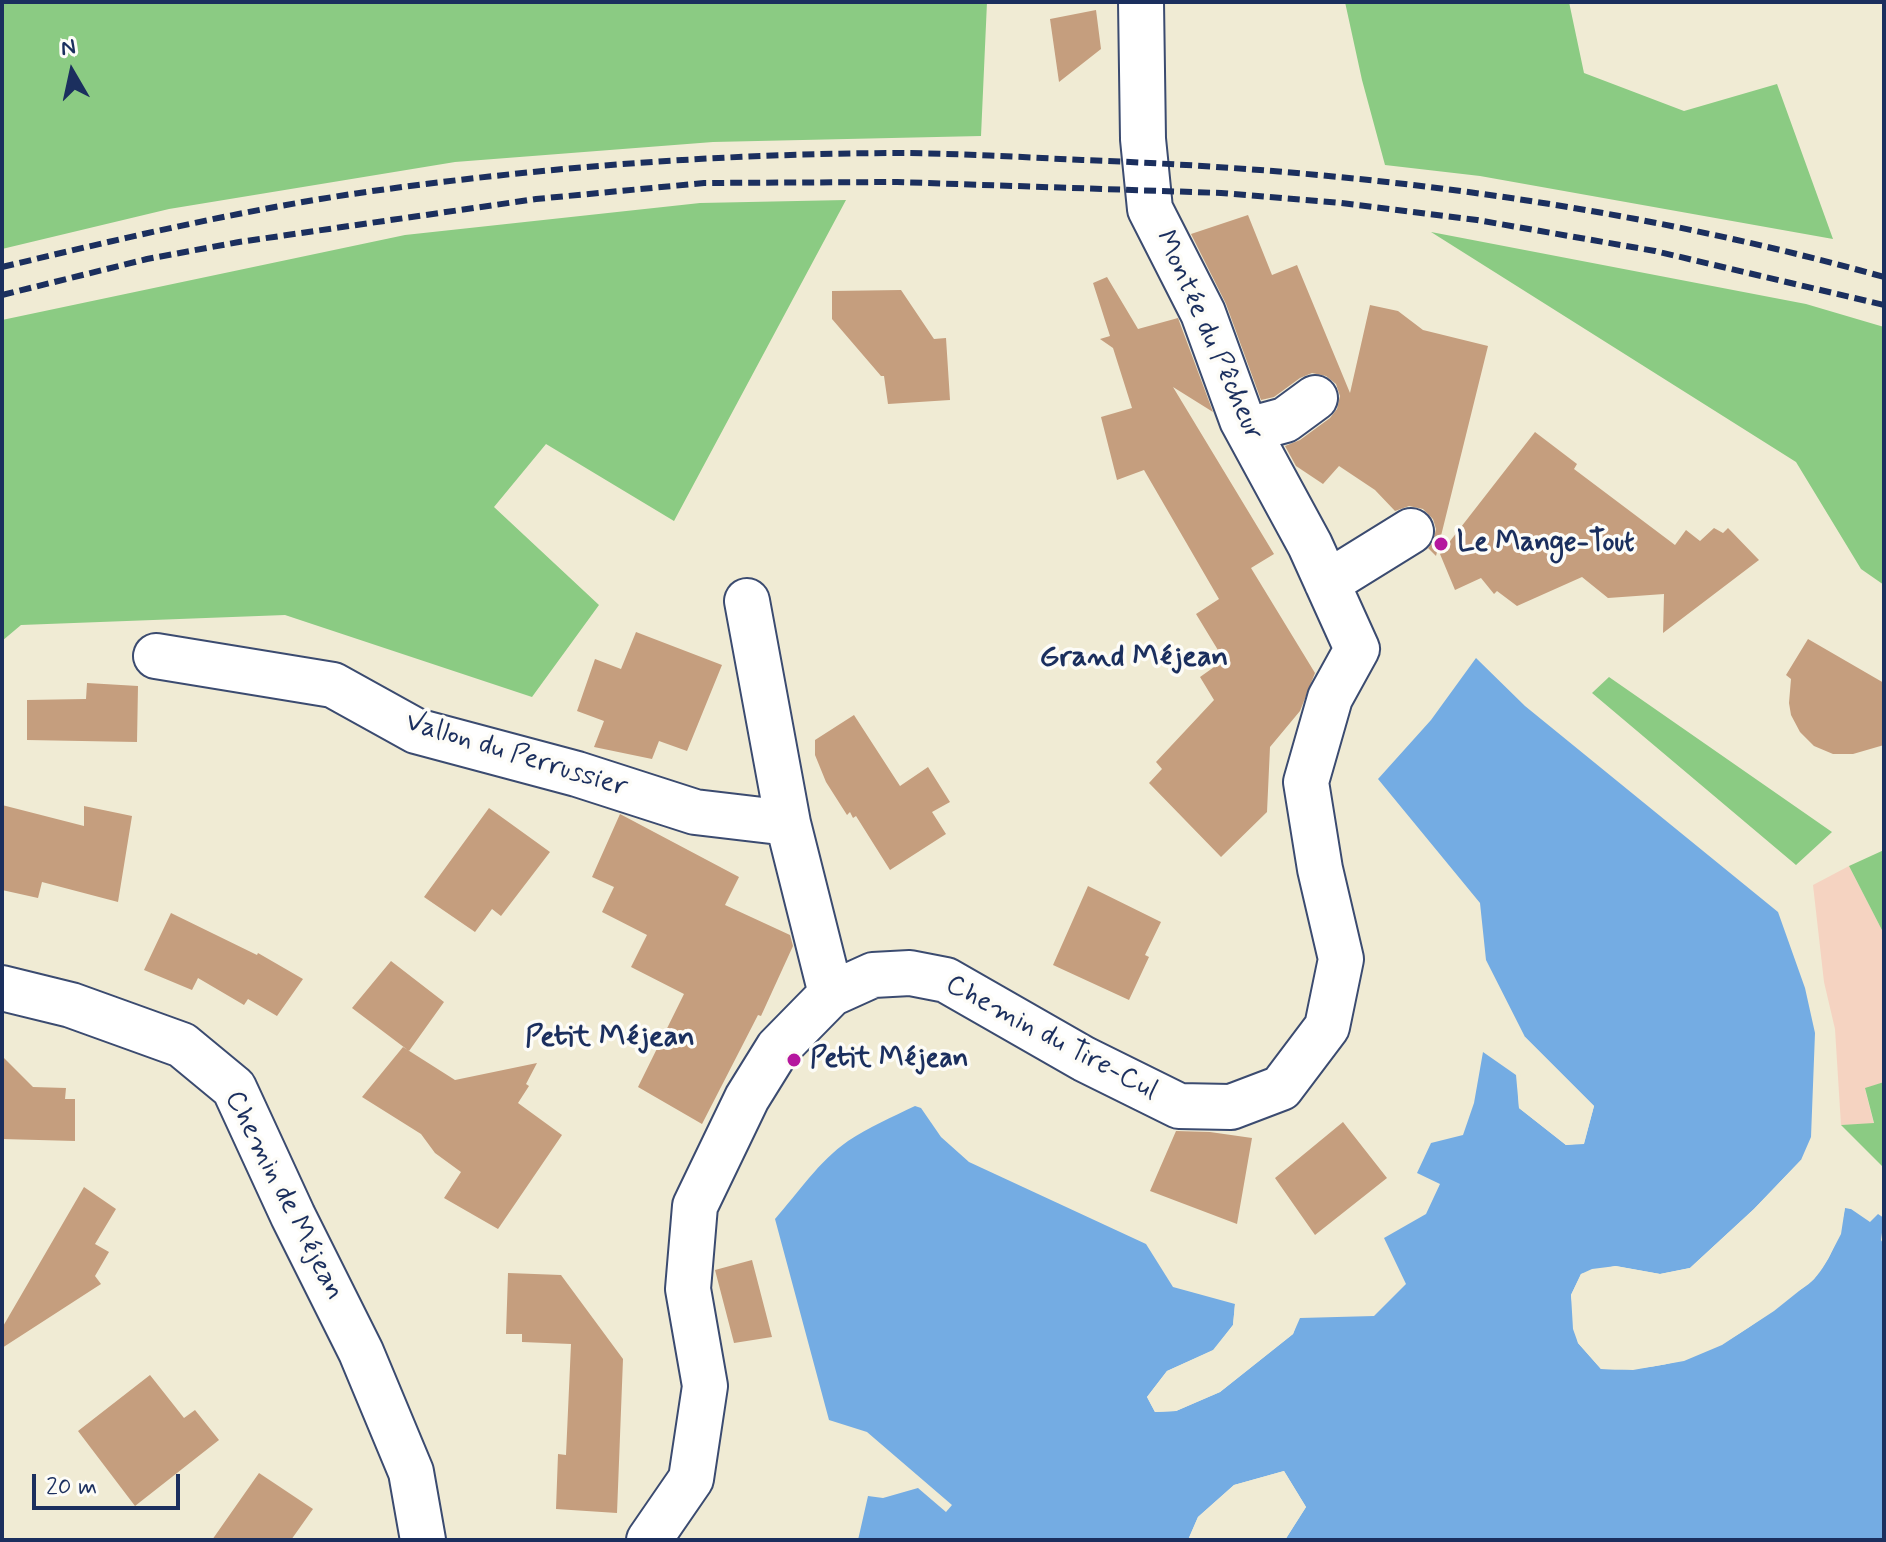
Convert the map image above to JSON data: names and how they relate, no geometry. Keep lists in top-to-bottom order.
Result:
{
  "streets": {
    "street": [
      "Montée du Pêcheur",
      "Vallon du Perrussier",
      "Chemin du Tire-Cul",
      "Chemin de Méjean"
    ]
  },
  "crossings": [
    ["Montée du Pêcheur", "Chemin du Tire-Cul"]
  ],
  "districts": ["Grand Méjean", "Petit Méjean"],
  "places": ["Le Mange-Tout", "Petit Méjean"],
  "scale_bar": "20 m",
  "north": "top"
}
